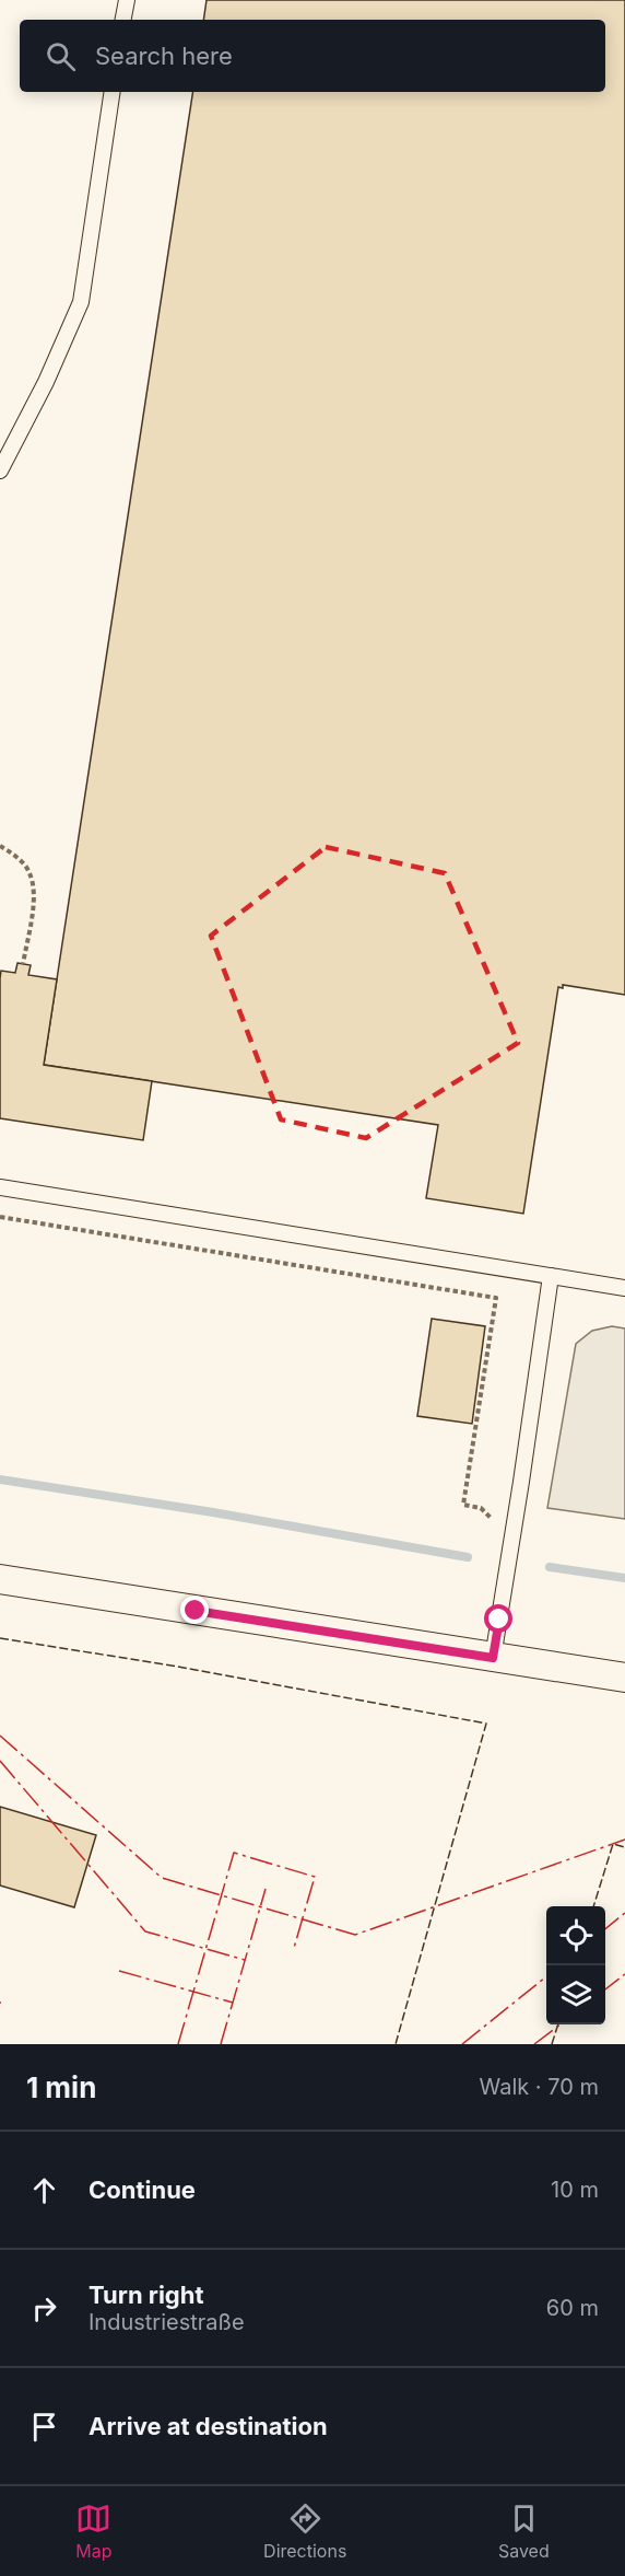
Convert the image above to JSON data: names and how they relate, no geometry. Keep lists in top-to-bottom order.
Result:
{
  "page": {
    "search": "Search here",
    "heading": ["1 min", "Walk · 70 m"],
    "list": [
      ["Continue", "10 m"],
      ["Turn right", "Industriestraße", "60 m"],
      "Arrive at destination"
    ],
    "nav": ["Map", "Directions", "Saved"]
  }
}
